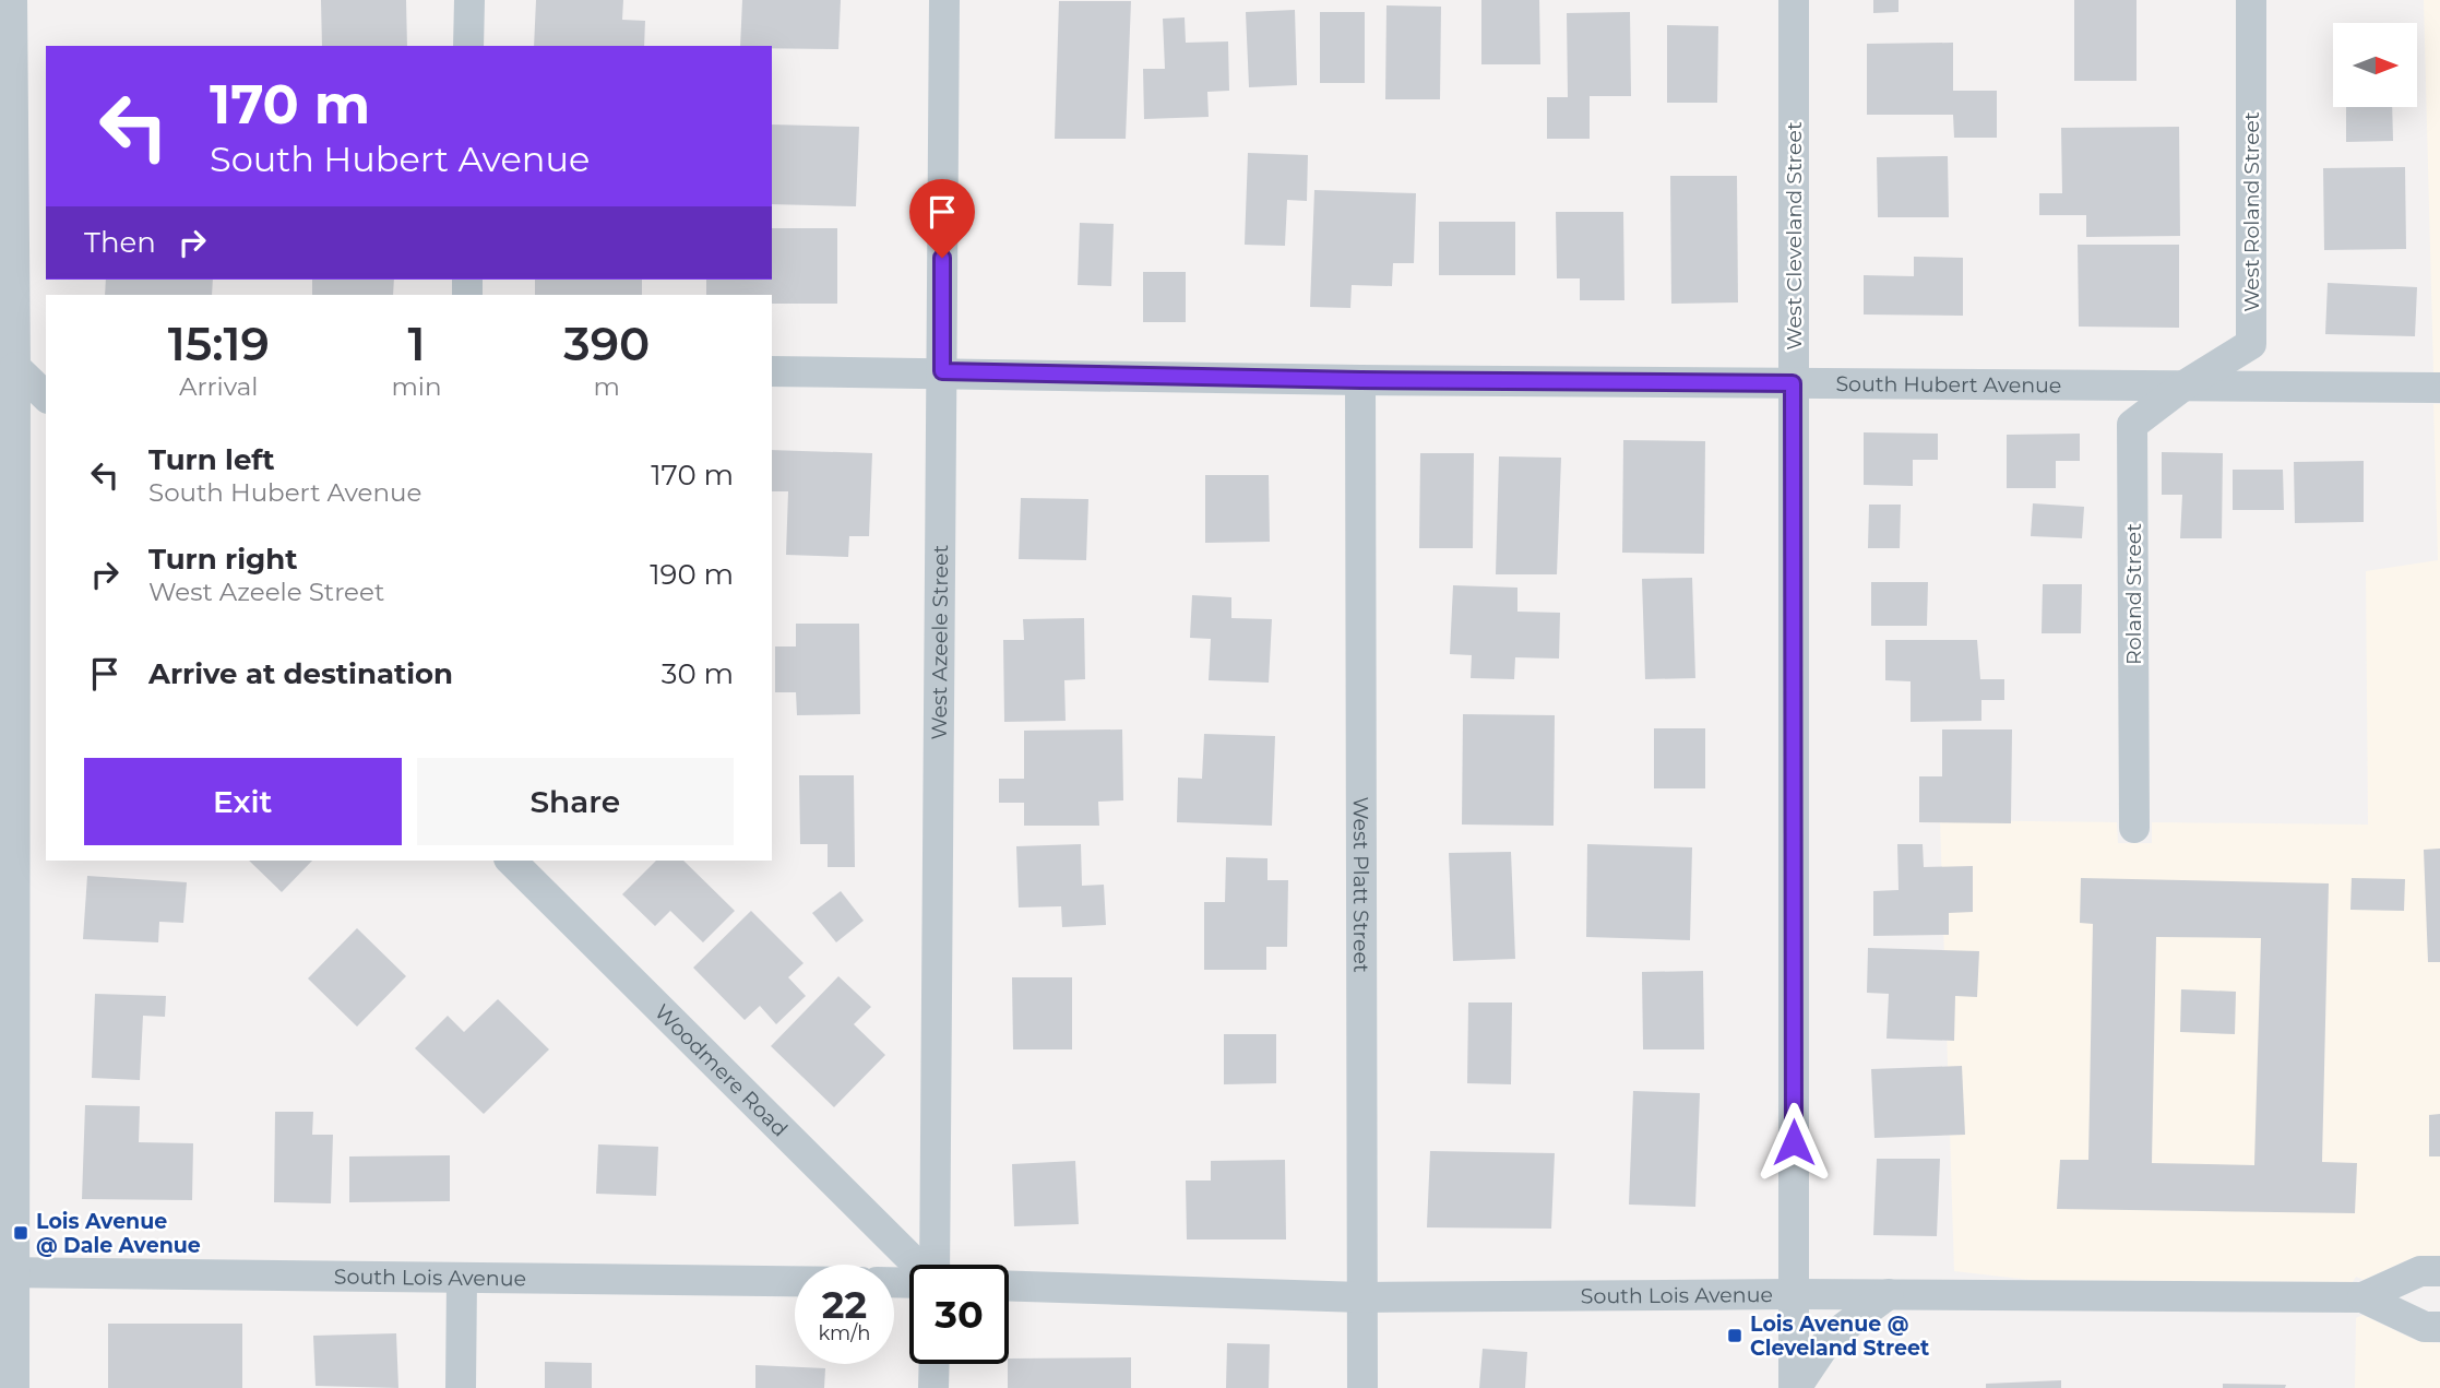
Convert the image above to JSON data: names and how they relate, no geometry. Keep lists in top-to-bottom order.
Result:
{
  "streets": {
    "street": [
      "West Roland Street",
      "West Cleveland Street",
      "South Hubert Avenue",
      "Roland Street",
      "West Azeele Street",
      "West Platt Street",
      "Woodmere Road",
      "South Lois Avenue"
    ]
  },
  "crossings": [
    ["West Roland Street", "South Hubert Avenue"],
    ["West Roland Street", "Roland Street"],
    ["West Cleveland Street", "South Hubert Avenue"],
    ["West Cleveland Street", "South Lois Avenue"],
    ["South Hubert Avenue", "Roland Street"],
    ["South Hubert Avenue", "West Azeele Street"],
    ["South Hubert Avenue", "West Platt Street"],
    ["West Platt Street", "South Lois Avenue"]
  ],
  "places": {
    "transit": ["Lois Avenue @ Dale Avenue", "Lois Avenue @ Cleveland Street"]
  },
  "north": "right",
  "page": {
    "turn": ["170 m", "South Hubert Avenue"],
    "then": "Then",
    "eta": [
      "15:19",
      "Arrival",
      "1",
      "min",
      "390",
      "m"
    ],
    "list": [
      {
        "name": "Turn left",
        "note": "South Hubert Avenue",
        "value": "170 m"
      },
      {
        "name": "Turn right",
        "note": "West Azeele Street",
        "value": "190 m"
      },
      {
        "name": "Arrive at destination",
        "value": "30 m"
      }
    ],
    "buttons": ["Exit", "Share"],
    "speed": "22 km/h",
    "limit": "30"
  }
}
